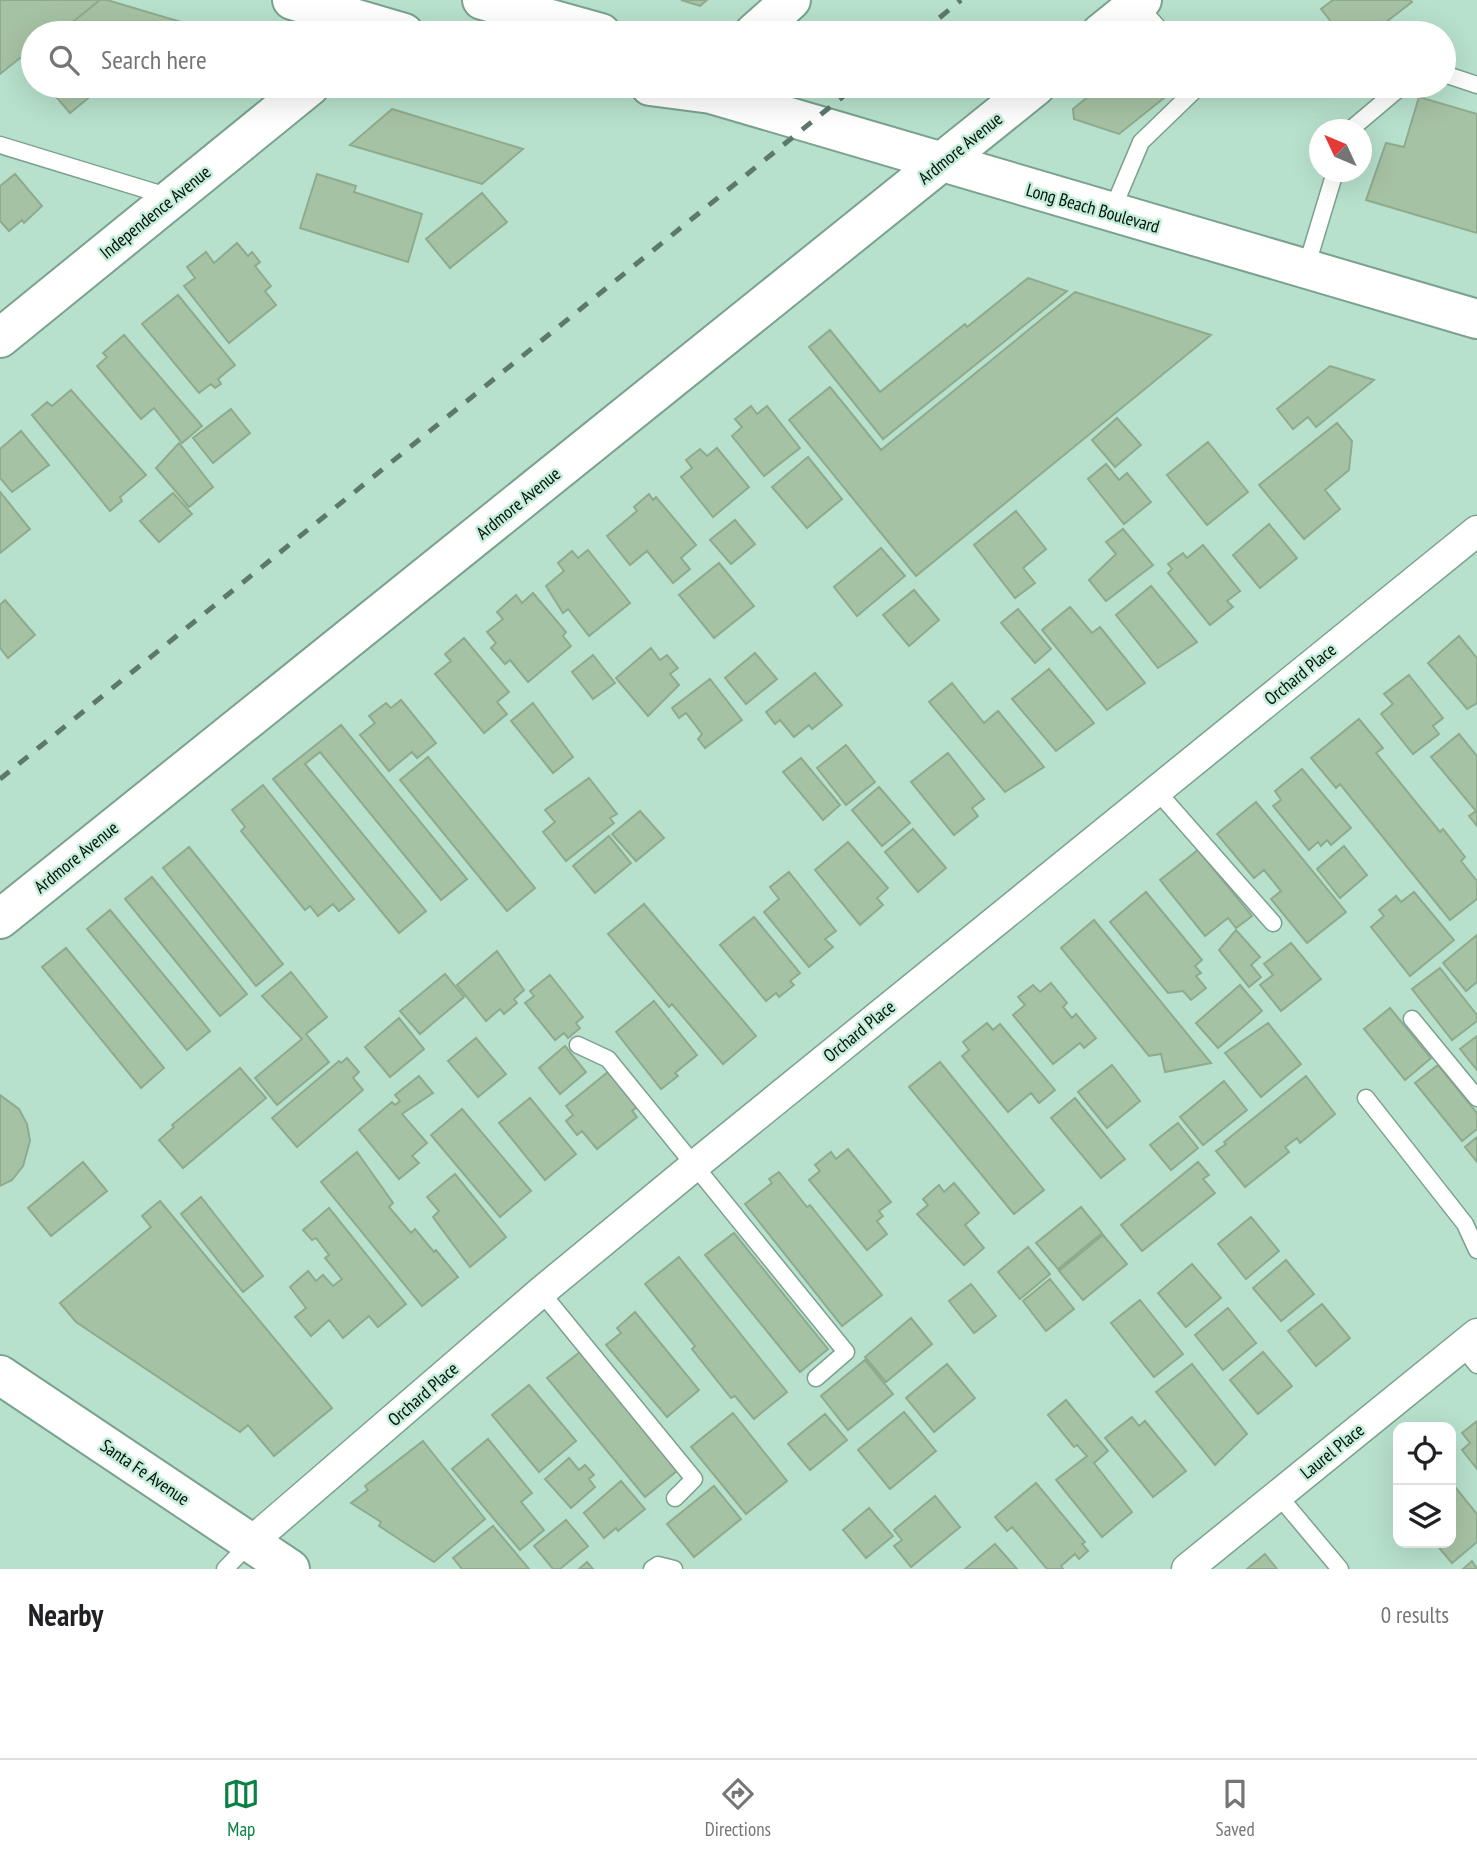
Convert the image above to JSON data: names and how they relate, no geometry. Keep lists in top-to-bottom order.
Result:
{
  "streets": {
    "street": [
      "Ardmore Avenue",
      "Long Beach Boulevard",
      "Independence Avenue",
      "Orchard Place",
      "Laurel Place",
      "Santa Fe Avenue"
    ]
  },
  "crossings": [
    ["Ardmore Avenue", "Long Beach Boulevard"],
    ["Orchard Place", "Santa Fe Avenue"]
  ],
  "north": "top left",
  "page": {
    "search": "Search here",
    "heading": ["Nearby", "0 results"],
    "nav": ["Map", "Directions", "Saved"]
  }
}
